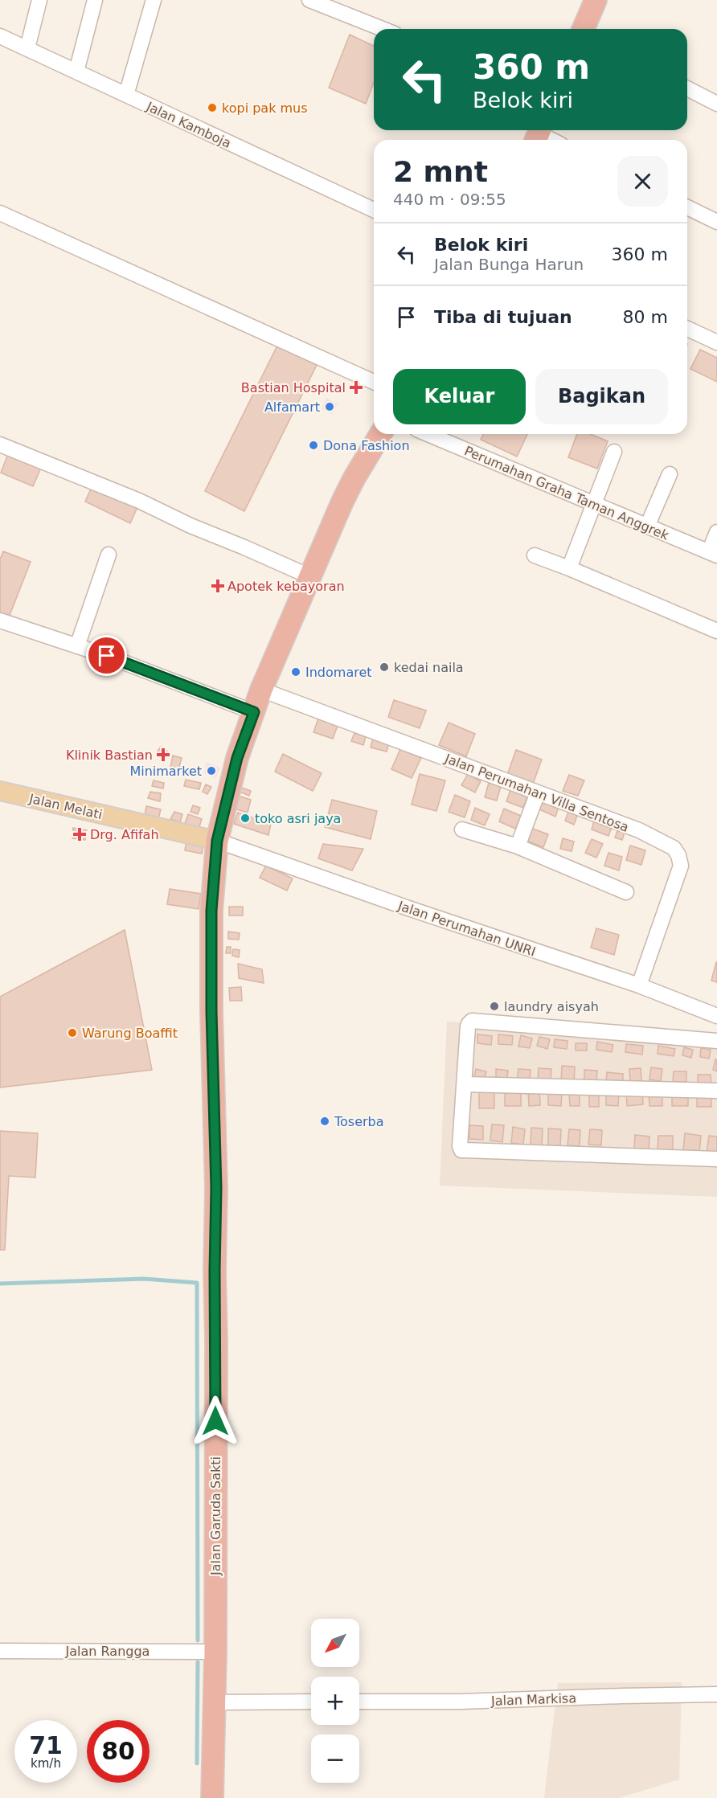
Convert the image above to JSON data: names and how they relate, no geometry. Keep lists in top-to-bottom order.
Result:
{
  "streets": {
    "highway": ["Jalan Garuda Sakti"],
    "main road": ["Jalan Melati"],
    "street": [
      "Jalan Kamboja",
      "Perumahan Graha Taman Anggrek",
      "Jalan Perumahan Villa Sentosa",
      "Jalan Perumahan UNRI",
      "Jalan Rangga",
      "Jalan Markisa"
    ]
  },
  "crossings": [
    ["Jalan Perumahan Villa Sentosa", "Jalan Perumahan UNRI"],
    ["Jalan Perumahan Villa Sentosa", "Jalan Garuda Sakti"],
    ["Jalan Melati", "Jalan Perumahan UNRI"],
    ["Jalan Melati", "Jalan Garuda Sakti"],
    ["Jalan Perumahan UNRI", "Jalan Garuda Sakti"],
    ["Jalan Garuda Sakti", "Jalan Rangga"]
  ],
  "places": {
    "other": [
      "kopi pak mus",
      "Alfamart",
      "Dona Fashion",
      "kedai naila",
      "Indomaret",
      "Minimarket",
      "toko asri jaya",
      "laundry aisyah",
      "Warung Boaffit",
      "Toserba"
    ],
    "health": [
      "Bastian Hospital",
      "Apotek kebayoran",
      "Klinik Bastian",
      "Drg. Afifah"
    ]
  },
  "north": "bottom left",
  "page": {
    "turn": ["360 m", "Belok kiri"],
    "heading": ["2 mnt", "440 m · 09:55"],
    "list": [
      {
        "name": "Belok kiri",
        "note": "Jalan Bunga Harun",
        "value": "360 m"
      },
      {
        "name": "Tiba di tujuan",
        "value": "80 m"
      }
    ],
    "buttons": ["Keluar", "Bagikan"],
    "map_buttons": ["+", "−"],
    "speed": "71 km/h",
    "limit": "80"
  }
}
